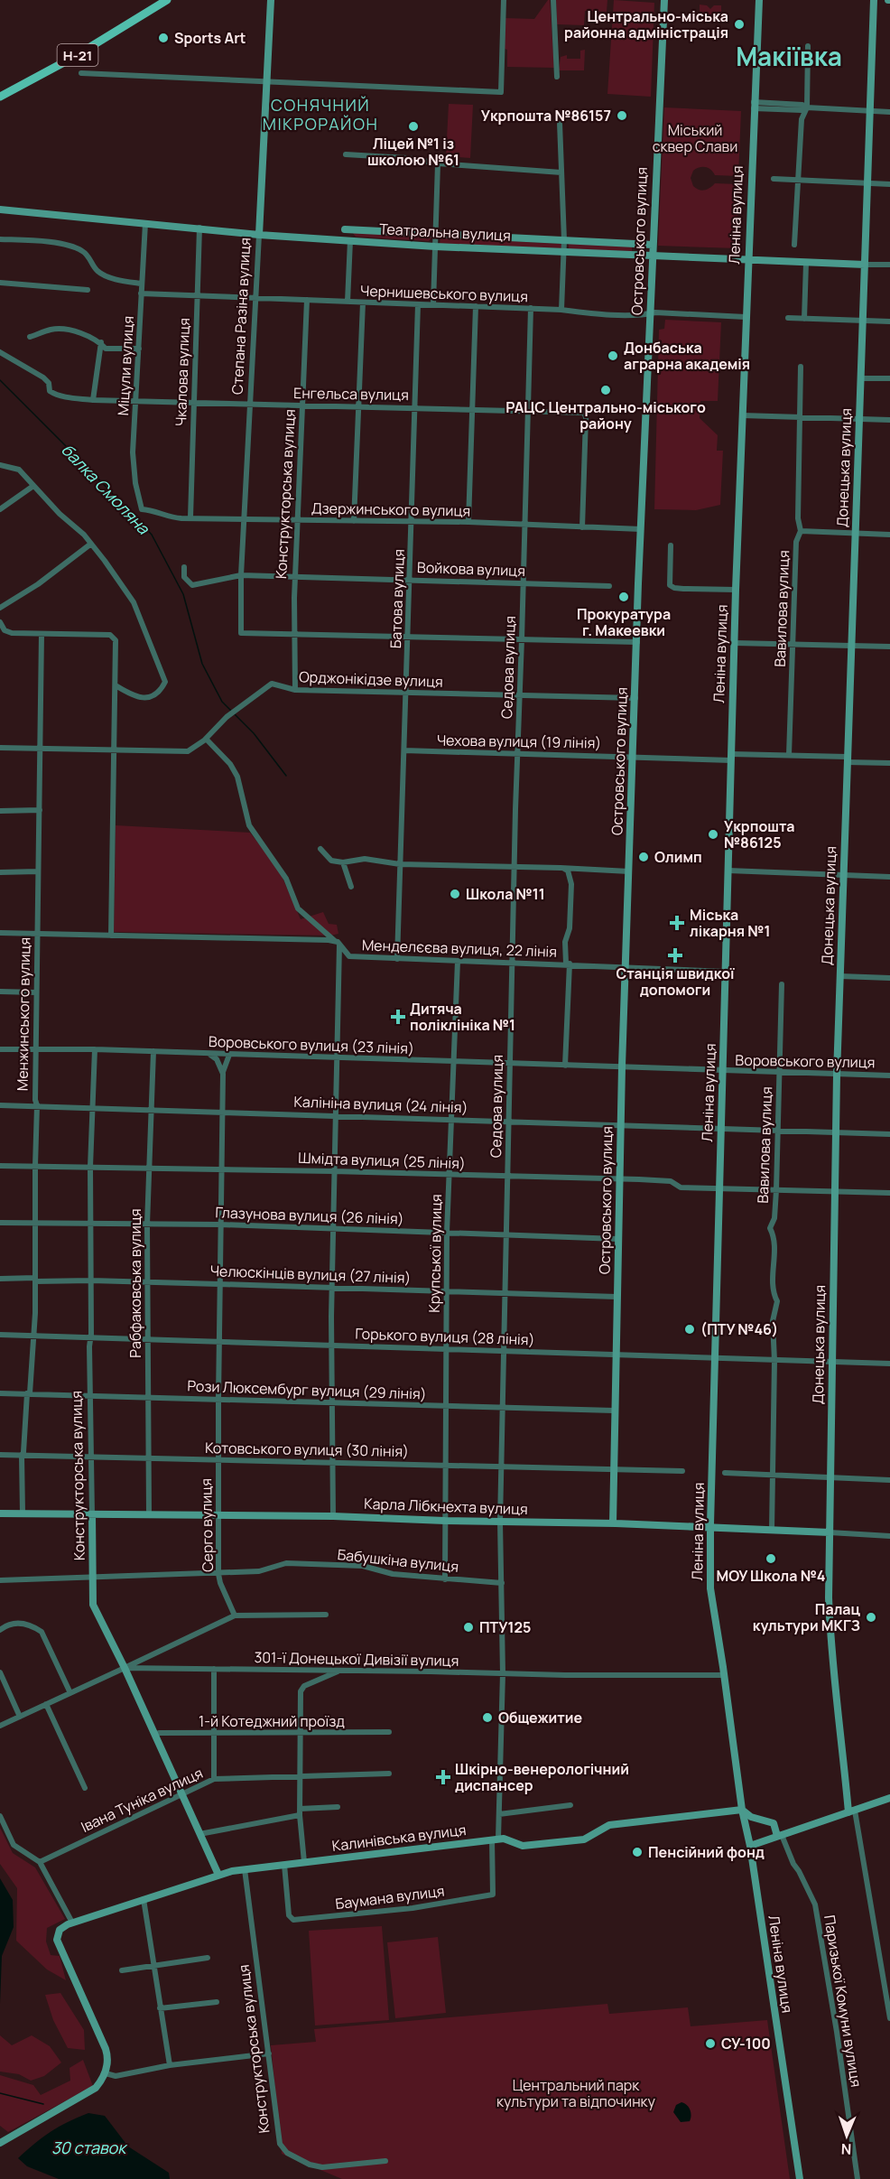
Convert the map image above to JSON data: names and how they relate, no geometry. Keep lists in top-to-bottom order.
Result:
{
  "streets": {
    "main road": ["Н-21"],
    "street": [
      "Леніна вулиця",
      "Театральна вулиця",
      "Островського вулиця",
      "Чернишевського вулиця",
      "Степана Разіна вулиця",
      "Міцули вулиця",
      "Чкалова вулиця",
      "Енгельса вулиця",
      "Донецька вулиця",
      "Конструкторська вулиця",
      "Дзержинського вулиця",
      "Войкова вулиця",
      "Батова вулиця",
      "Вавилова вулиця",
      "Седова вулиця",
      "Орджонікідзе вулиця",
      "Чехова вулиця (19 лiнiя)",
      "Менделєєва вулиця, 22 лінія",
      "Менжинського вулиця",
      "Воровського вулиця (23 лiнiя)",
      "Воровського вулиця",
      "Калініна вулиця (24 лiнiя)",
      "Шмідта вулиця (25 лiнiя)",
      "Глазунова вулиця (26 лiнiя)",
      "Крупської вулиця",
      "Челюскінців вулиця (27 лiнiя)",
      "Рабфаковська вулиця",
      "Горького вулиця (28 лiнiя)",
      "Рози Люксембург вулиця (29 лiнiя)",
      "Котовського вулиця (30 лiнiя)",
      "Карла Лібкнехта вулиця",
      "Серго вулиця",
      "Бабушкіна вулиця",
      "301-ї Донецької Дивізії вулиця",
      "1-й Котеджний проїзд",
      "Івана Туніка вулиця",
      "Калинівська вулиця",
      "Баумана вулиця",
      "Паризької Комуни вулиця"
    ]
  },
  "crossings": [
    ["Леніна вулиця", "Театральна вулиця"],
    ["Леніна вулиця", "Чернишевського вулиця"],
    ["Леніна вулиця", "Чехова вулиця (19 лiнiя)"],
    ["Леніна вулиця", "Менделєєва вулиця, 22 лінія"],
    ["Леніна вулиця", "Воровського вулиця"],
    ["Леніна вулиця", "Калініна вулиця (24 лiнiя)"],
    ["Леніна вулиця", "Шмідта вулиця (25 лiнiя)"],
    ["Леніна вулиця", "Горького вулиця (28 лiнiя)"],
    ["Леніна вулиця", "Карла Лібкнехта вулиця"],
    ["Леніна вулиця", "301-ї Донецької Дивізії вулиця"],
    ["Леніна вулиця", "Калинівська вулиця"],
    ["Театральна вулиця", "Островського вулиця"],
    ["Театральна вулиця", "Степана Разіна вулиця"],
    ["Театральна вулиця", "Міцули вулиця"],
    ["Театральна вулиця", "Чкалова вулиця"],
    ["Театральна вулиця", "Донецька вулиця"],
    ["Островського вулиця", "Чернишевського вулиця"],
    ["Островського вулиця", "Дзержинського вулиця"],
    ["Островського вулиця", "Орджонікідзе вулиця"],
    ["Островського вулиця", "Чехова вулиця (19 лiнiя)"],
    ["Островського вулиця", "Менделєєва вулиця, 22 лінія"],
    ["Островського вулиця", "Воровського вулиця (23 лiнiя)"],
    ["Островського вулиця", "Воровського вулиця"],
    ["Островського вулиця", "Калініна вулиця (24 лiнiя)"],
    ["Островського вулиця", "Шмідта вулиця (25 лiнiя)"],
    ["Островського вулиця", "Глазунова вулиця (26 лiнiя)"],
    ["Островського вулиця", "Челюскінців вулиця (27 лiнiя)"],
    ["Островського вулиця", "Горького вулиця (28 лiнiя)"],
    ["Островського вулиця", "Рози Люксембург вулиця (29 лiнiя)"],
    ["Островського вулиця", "Котовського вулиця (30 лiнiя)"],
    ["Островського вулиця", "Карла Лібкнехта вулиця"],
    ["Чернишевського вулиця", "Степана Разіна вулиця"],
    ["Чернишевського вулиця", "Міцули вулиця"],
    ["Чернишевського вулиця", "Чкалова вулиця"],
    ["Чернишевського вулиця", "Конструкторська вулиця"],
    ["Чернишевського вулиця", "Батова вулиця"],
    ["Чернишевського вулиця", "Седова вулиця"],
    ["Степана Разіна вулиця", "Енгельса вулиця"],
    ["Степана Разіна вулиця", "Конструкторська вулиця"],
    ["Степана Разіна вулиця", "Дзержинського вулиця"],
    ["Степана Разіна вулиця", "Войкова вулиця"],
    ["Міцули вулиця", "Енгельса вулиця"],
    ["Міцули вулиця", "Дзержинського вулиця"],
    ["Чкалова вулиця", "Енгельса вулиця"],
    ["Чкалова вулиця", "Дзержинського вулиця"],
    ["Енгельса вулиця", "Конструкторська вулиця"],
    ["Енгельса вулиця", "Дзержинського вулиця"],
    ["Енгельса вулиця", "Батова вулиця"],
    ["Енгельса вулиця", "Седова вулиця"],
    ["Донецька вулиця", "Чехова вулиця (19 лiнiя)"],
    ["Донецька вулиця", "Воровського вулиця"],
    ["Донецька вулиця", "Калініна вулиця (24 лiнiя)"],
    ["Донецька вулиця", "Шмідта вулиця (25 лiнiя)"],
    ["Донецька вулиця", "Горького вулиця (28 лiнiя)"],
    ["Донецька вулиця", "Карла Лібкнехта вулиця"],
    ["Конструкторська вулиця", "Дзержинського вулиця"],
    ["Конструкторська вулиця", "Войкова вулиця"],
    ["Конструкторська вулиця", "Орджонікідзе вулиця"],
    ["Конструкторська вулиця", "Воровського вулиця (23 лiнiя)"],
    ["Конструкторська вулиця", "Калініна вулиця (24 лiнiя)"],
    ["Конструкторська вулиця", "Шмідта вулиця (25 лiнiя)"],
    ["Конструкторська вулиця", "Глазунова вулиця (26 лiнiя)"],
    ["Конструкторська вулиця", "Челюскінців вулиця (27 лiнiя)"],
    ["Конструкторська вулиця", "Горького вулиця (28 лiнiя)"],
    ["Конструкторська вулиця", "Рози Люксембург вулиця (29 лiнiя)"],
    ["Конструкторська вулиця", "Котовського вулиця (30 лiнiя)"],
    ["Конструкторська вулиця", "Карла Лібкнехта вулиця"],
    ["Конструкторська вулиця", "Бабушкіна вулиця"],
    ["Конструкторська вулиця", "301-ї Донецької Дивізії вулиця"],
    ["Конструкторська вулиця", "1-й Котеджний проїзд"],
    ["Конструкторська вулиця", "Івана Туніка вулиця"],
    ["Конструкторська вулиця", "Калинівська вулиця"],
    ["Дзержинського вулиця", "Батова вулиця"],
    ["Дзержинського вулиця", "Седова вулиця"],
    ["Войкова вулиця", "Батова вулиця"],
    ["Войкова вулиця", "Седова вулиця"],
    ["Батова вулиця", "Орджонікідзе вулиця"],
    ["Батова вулиця", "Чехова вулиця (19 лiнiя)"],
    ["Батова вулиця", "Менделєєва вулиця, 22 лінія"],
    ["Вавилова вулиця", "Чехова вулиця (19 лiнiя)"],
    ["Вавилова вулиця", "Воровського вулиця"],
    ["Вавилова вулиця", "Калініна вулиця (24 лiнiя)"],
    ["Вавилова вулиця", "Шмідта вулиця (25 лiнiя)"],
    ["Вавилова вулиця", "Горького вулиця (28 лiнiя)"],
    ["Вавилова вулиця", "Карла Лібкнехта вулиця"],
    ["Седова вулиця", "Орджонікідзе вулиця"],
    ["Седова вулиця", "Чехова вулиця (19 лiнiя)"],
    ["Седова вулиця", "Менделєєва вулиця, 22 лінія"],
    ["Седова вулиця", "Воровського вулиця (23 лiнiя)"],
    ["Седова вулиця", "Калініна вулиця (24 лiнiя)"],
    ["Седова вулиця", "Шмідта вулиця (25 лiнiя)"],
    ["Седова вулиця", "Глазунова вулиця (26 лiнiя)"],
    ["Седова вулиця", "Челюскінців вулиця (27 лiнiя)"],
    ["Седова вулиця", "Горького вулиця (28 лiнiя)"],
    ["Седова вулиця", "Рози Люксембург вулиця (29 лiнiя)"],
    ["Седова вулиця", "Котовського вулиця (30 лiнiя)"],
    ["Седова вулиця", "Карла Лібкнехта вулиця"],
    ["Седова вулиця", "Бабушкіна вулиця"],
    ["Седова вулиця", "301-ї Донецької Дивізії вулиця"],
    ["Седова вулиця", "Калинівська вулиця"],
    ["Седова вулиця", "Баумана вулиця"],
    ["Орджонікідзе вулиця", "Менжинського вулиця"],
    ["Менделєєва вулиця, 22 лінія", "Менжинського вулиця"],
    ["Менделєєва вулиця, 22 лінія", "Крупської вулиця"],
    ["Менжинського вулиця", "Воровського вулиця (23 лiнiя)"],
    ["Менжинського вулиця", "Калініна вулиця (24 лiнiя)"],
    ["Менжинського вулиця", "Шмідта вулиця (25 лiнiя)"],
    ["Менжинського вулиця", "Глазунова вулиця (26 лiнiя)"],
    ["Менжинського вулиця", "Челюскінців вулиця (27 лiнiя)"],
    ["Менжинського вулиця", "Горького вулиця (28 лiнiя)"],
    ["Менжинського вулиця", "Рози Люксембург вулиця (29 лiнiя)"],
    ["Менжинського вулиця", "Котовського вулиця (30 лiнiя)"],
    ["Менжинського вулиця", "Карла Лібкнехта вулиця"],
    ["Воровського вулиця (23 лiнiя)", "Воровського вулиця"],
    ["Воровського вулиця (23 лiнiя)", "Крупської вулиця"],
    ["Воровського вулиця (23 лiнiя)", "Рабфаковська вулиця"],
    ["Воровського вулиця (23 лiнiя)", "Серго вулиця"],
    ["Калініна вулиця (24 лiнiя)", "Крупської вулиця"],
    ["Калініна вулиця (24 лiнiя)", "Рабфаковська вулиця"],
    ["Калініна вулиця (24 лiнiя)", "Серго вулиця"],
    ["Шмідта вулиця (25 лiнiя)", "Крупської вулиця"],
    ["Шмідта вулиця (25 лiнiя)", "Рабфаковська вулиця"],
    ["Шмідта вулиця (25 лiнiя)", "Серго вулиця"],
    ["Глазунова вулиця (26 лiнiя)", "Крупської вулиця"],
    ["Глазунова вулиця (26 лiнiя)", "Рабфаковська вулиця"],
    ["Глазунова вулиця (26 лiнiя)", "Серго вулиця"],
    ["Крупської вулиця", "Челюскінців вулиця (27 лiнiя)"],
    ["Крупської вулиця", "Горького вулиця (28 лiнiя)"],
    ["Крупської вулиця", "Рози Люксембург вулиця (29 лiнiя)"],
    ["Крупської вулиця", "Котовського вулиця (30 лiнiя)"],
    ["Крупської вулиця", "Карла Лібкнехта вулиця"],
    ["Крупської вулиця", "Бабушкіна вулиця"],
    ["Челюскінців вулиця (27 лiнiя)", "Рабфаковська вулиця"],
    ["Челюскінців вулиця (27 лiнiя)", "Серго вулиця"],
    ["Рабфаковська вулиця", "Горького вулиця (28 лiнiя)"],
    ["Рабфаковська вулиця", "Рози Люксембург вулиця (29 лiнiя)"],
    ["Рабфаковська вулиця", "Котовського вулиця (30 лiнiя)"],
    ["Рабфаковська вулиця", "Карла Лібкнехта вулиця"],
    ["Горького вулиця (28 лiнiя)", "Серго вулиця"],
    ["Рози Люксембург вулиця (29 лiнiя)", "Серго вулиця"],
    ["Котовського вулиця (30 лiнiя)", "Серго вулиця"],
    ["Карла Лібкнехта вулиця", "Серго вулиця"],
    ["Серго вулиця", "Бабушкіна вулиця"],
    ["Калинівська вулиця", "Баумана вулиця"]
  ],
  "districts": ["Макіївка", "СОНЯЧНИЙ МІКРОРАЙОН"],
  "water": ["балка Смоляна", "30 ставок"],
  "parks": ["Міський сквер Слави", "Центральний парк культури та відпочинку"],
  "places": {
    "other": [
      "Центрально-міська районна адміністрація",
      "Sports Art",
      "Укрпошта №86157",
      "Ліцей №1 із школою №61",
      "Донбаська аграрна академія",
      "РАЦС Центрально-міського району",
      "Прокуратура г. Макеевки",
      "Укрпошта №86125",
      "Олимп",
      "Школа №11",
      "(ПТУ №46)",
      "МОУ Школа №4",
      "Палац культури МКГЗ",
      "ПТУ125",
      "Общежитие",
      "Пенсійний фонд",
      "СУ-100"
    ],
    "health": [
      "Міська лікарня №1",
      "Станція швидкої допомоги",
      "Дитяча поліклініка №1",
      "Шкірно-венерологічний диспансер"
    ]
  },
  "north": "bottom"
}
